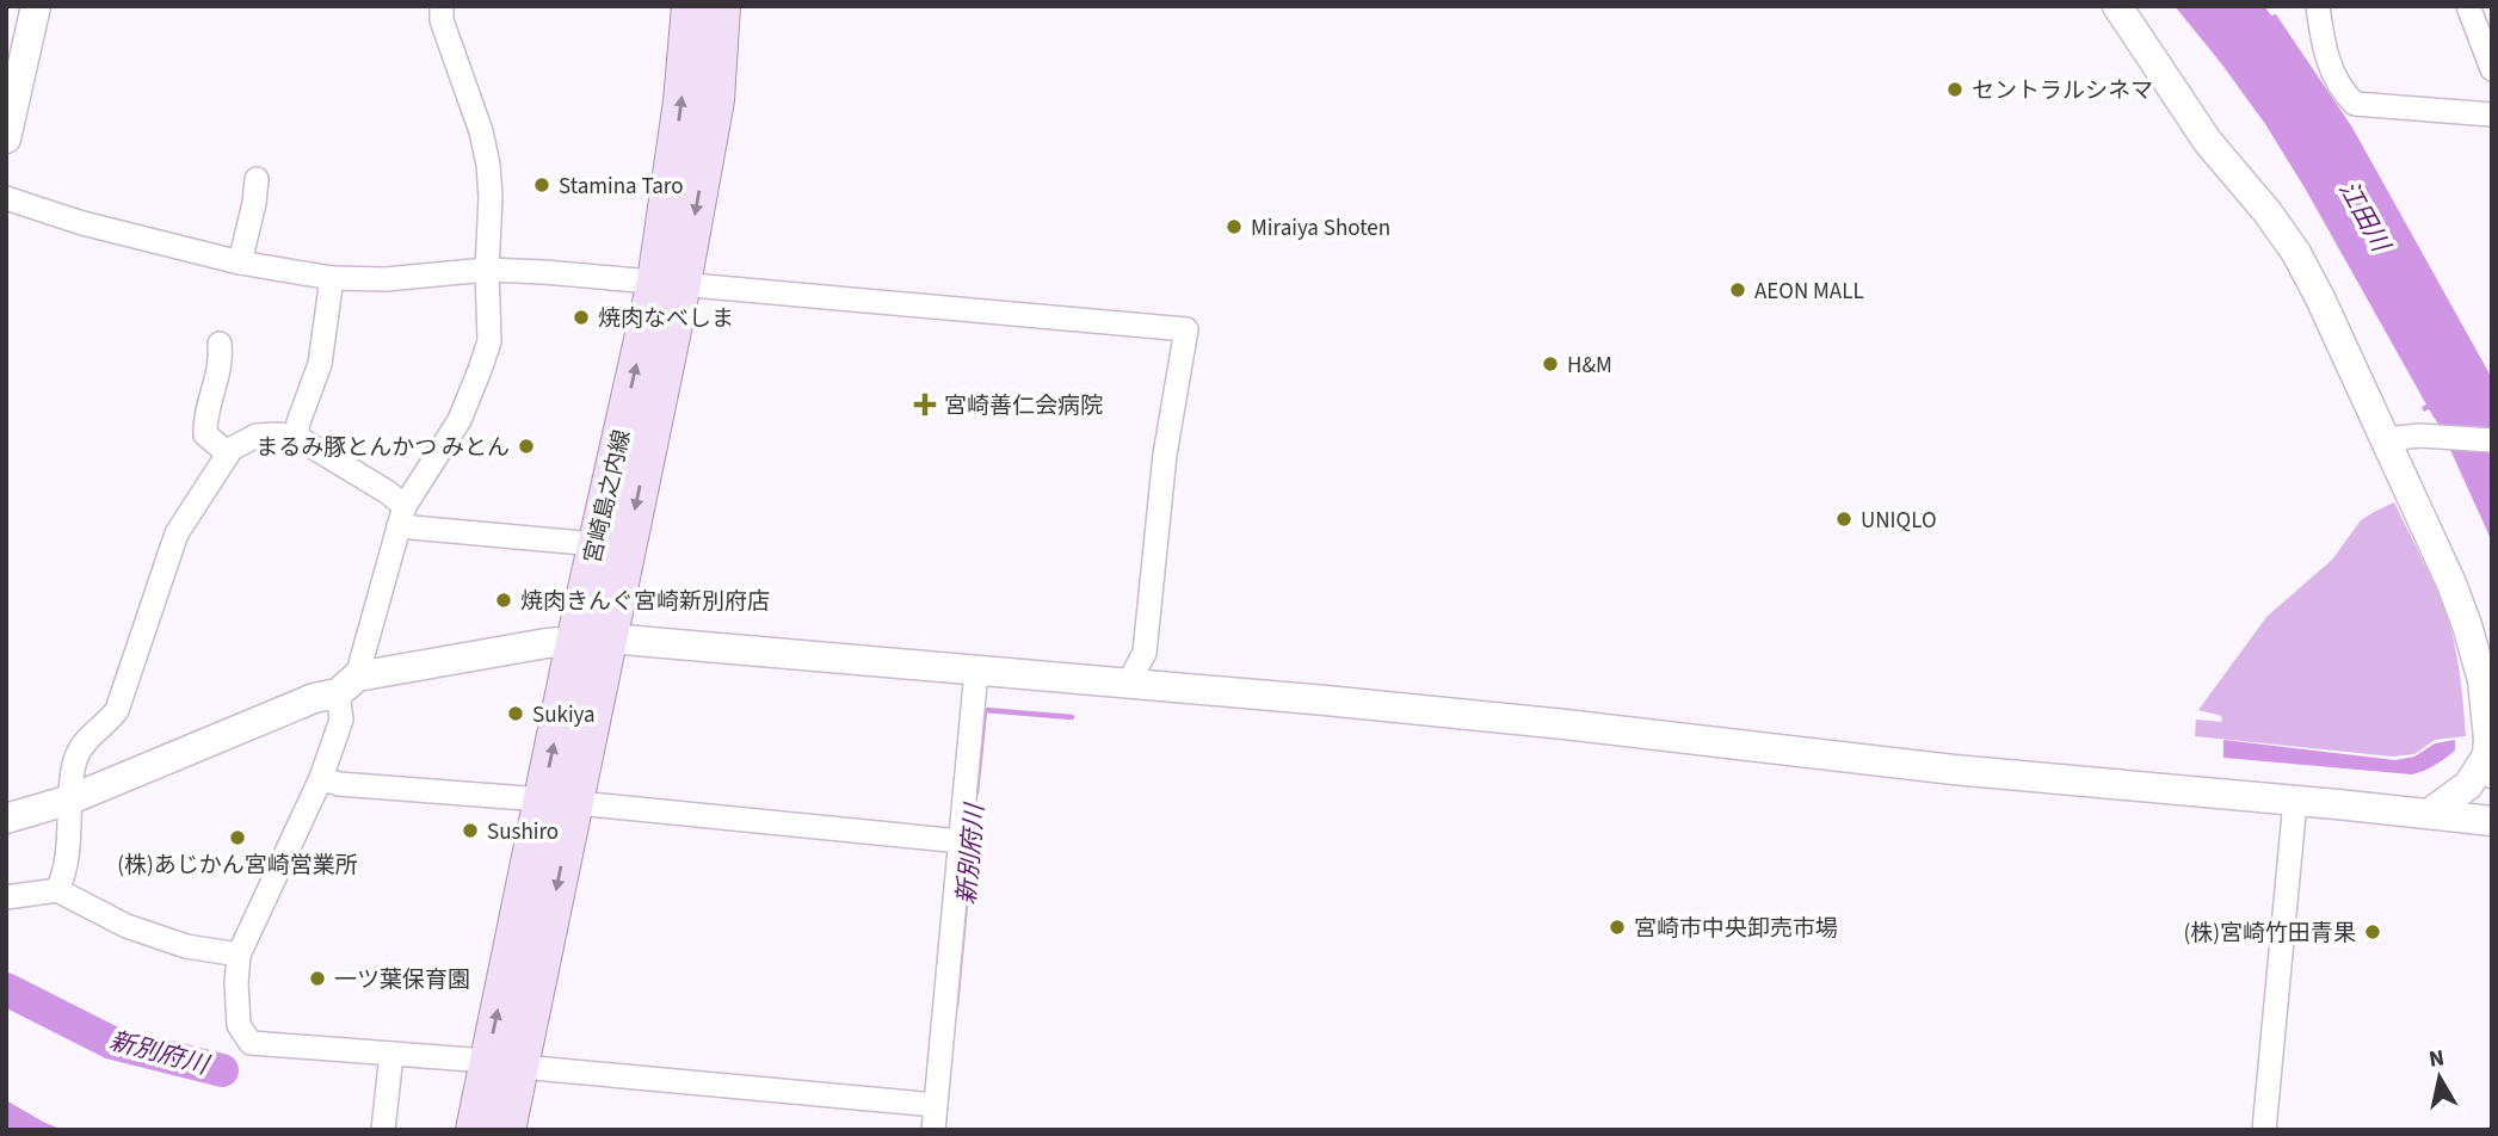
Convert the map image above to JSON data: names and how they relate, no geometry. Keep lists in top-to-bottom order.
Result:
{
  "streets": {
    "main road": ["宮崎島之内線"]
  },
  "water": ["江田川", "新別府川"],
  "places": {
    "other": [
      "セントラルシネマ",
      "Stamina Taro",
      "Miraiya Shoten",
      "AEON MALL",
      "焼肉なべしま",
      "H&M",
      "まるみ豚とんかつ みとん",
      "UNIQLO",
      "焼肉きんぐ宮崎新別府店",
      "Sukiya",
      "Sushiro",
      "(株)あじかん宮崎営業所",
      "宮崎市中央卸売市場",
      "(株)宮崎竹田青果",
      "一ツ葉保育園"
    ],
    "health": ["宮崎善仁会病院"]
  },
  "north": "top"
}
